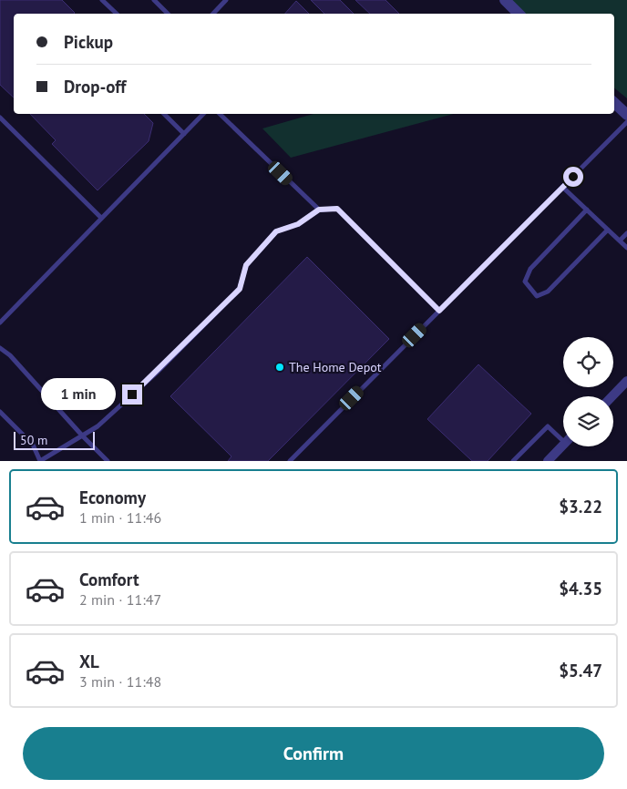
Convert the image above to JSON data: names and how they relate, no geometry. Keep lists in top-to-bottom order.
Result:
{
  "places": ["The Home Depot"],
  "scale_bar": "50 m",
  "page": {
    "banner": ["Pickup", "Drop-off"],
    "bubble": "1 min",
    "scale": "50 m",
    "list": [
      {
        "name": "Economy",
        "note": "1 min · 11:46",
        "value": "$3.22"
      },
      {
        "name": "Comfort",
        "note": "2 min · 11:47",
        "value": "$4.35"
      },
      {
        "name": "XL",
        "note": "3 min · 11:48",
        "value": "$5.47"
      }
    ],
    "buttons": "Confirm"
  }
}
